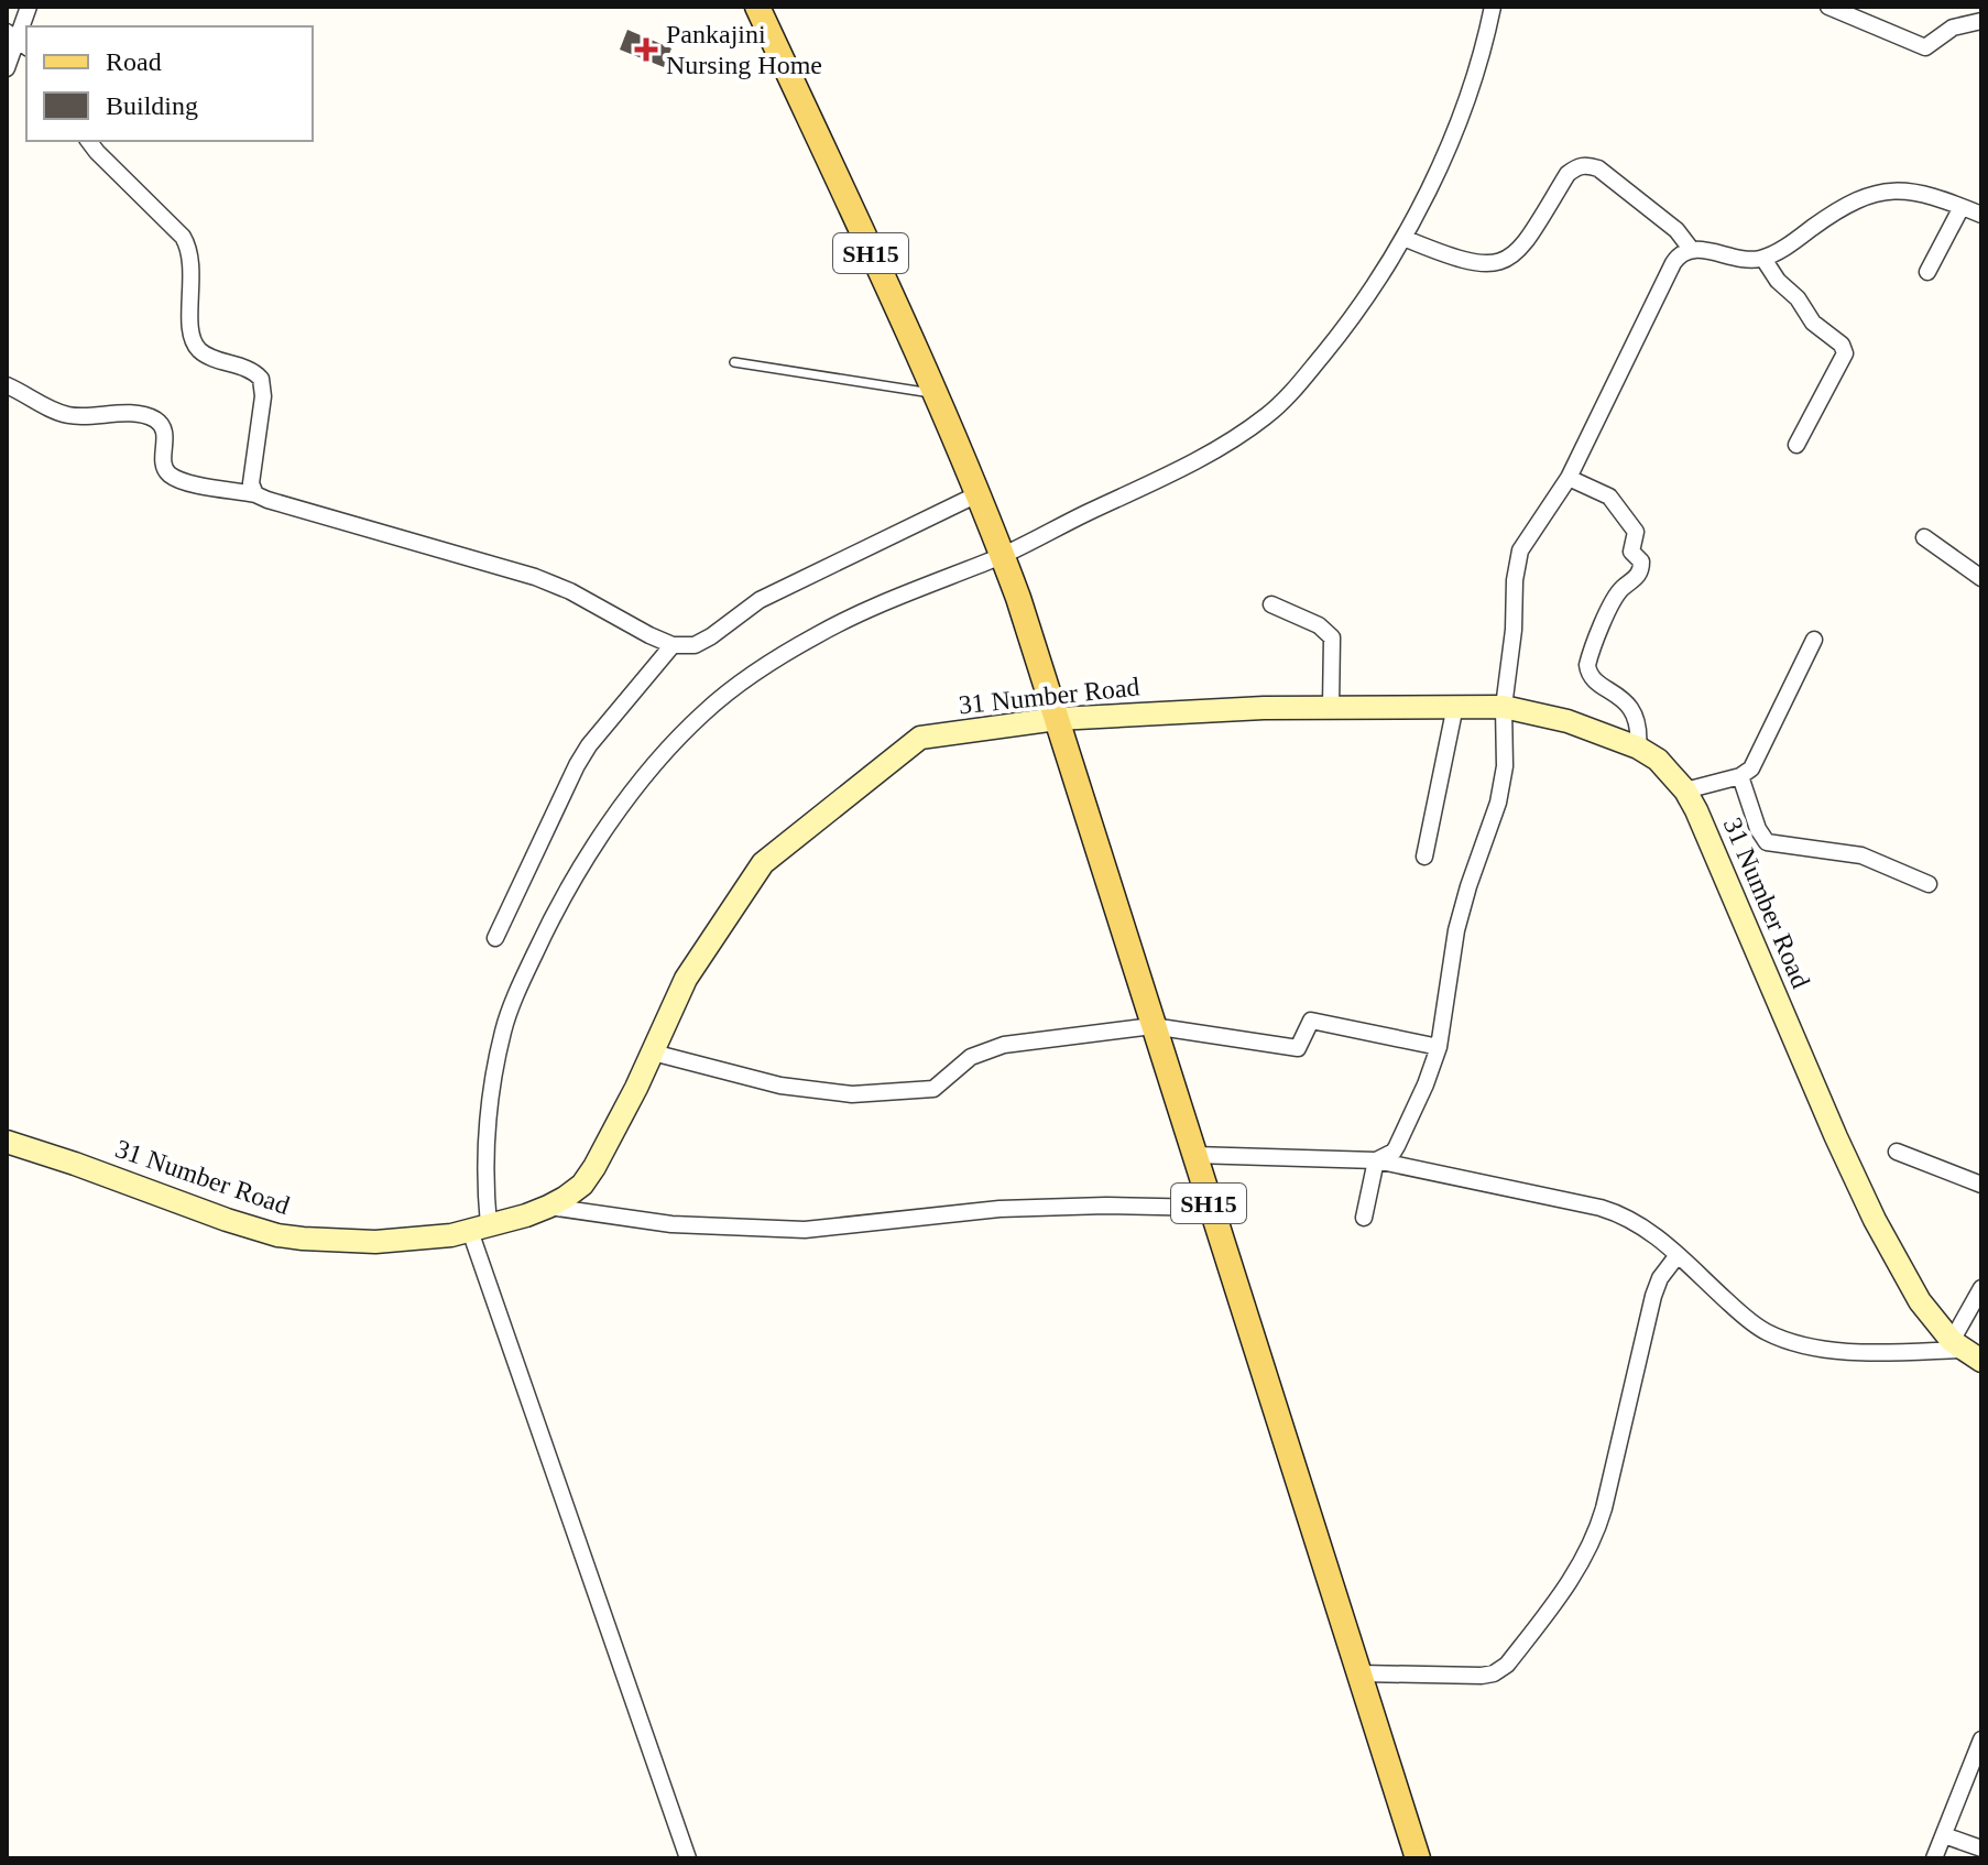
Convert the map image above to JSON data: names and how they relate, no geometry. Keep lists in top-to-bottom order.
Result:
{
  "streets": {
    "main road": ["SH15", "31 Number Road"]
  },
  "crossings": [
    ["SH15", "31 Number Road"]
  ],
  "places": {
    "health": ["Pankajini Nursing Home"]
  },
  "legend": ["Road", "Building"]
}
